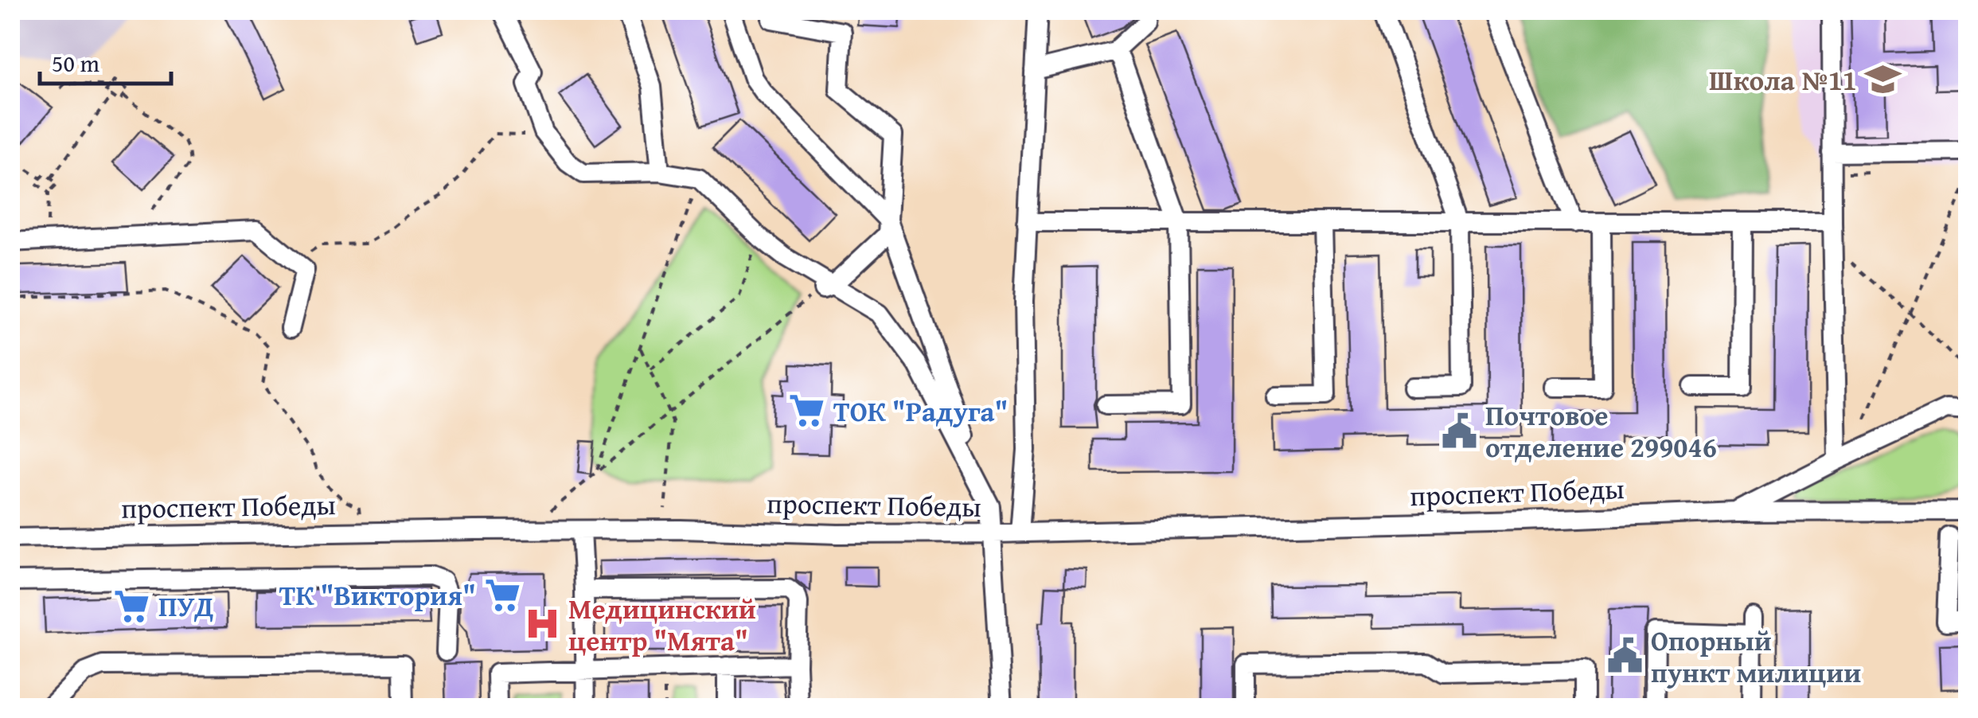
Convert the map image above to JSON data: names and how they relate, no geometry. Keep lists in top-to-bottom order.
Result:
{
  "streets": {
    "street": ["проспект Победы"]
  },
  "places": {
    "school or university": ["Школа №11"],
    "supermarket": ["ТОК \"Радуга\"", "ТК \"Виктория\"", "ПУД"],
    "public building": ["Почтовое отделение 299046", "Опорный пункт милиции"],
    "hospital": ["Медицинский центр \"Мята\""]
  },
  "scale_bar": "50 m"
}
